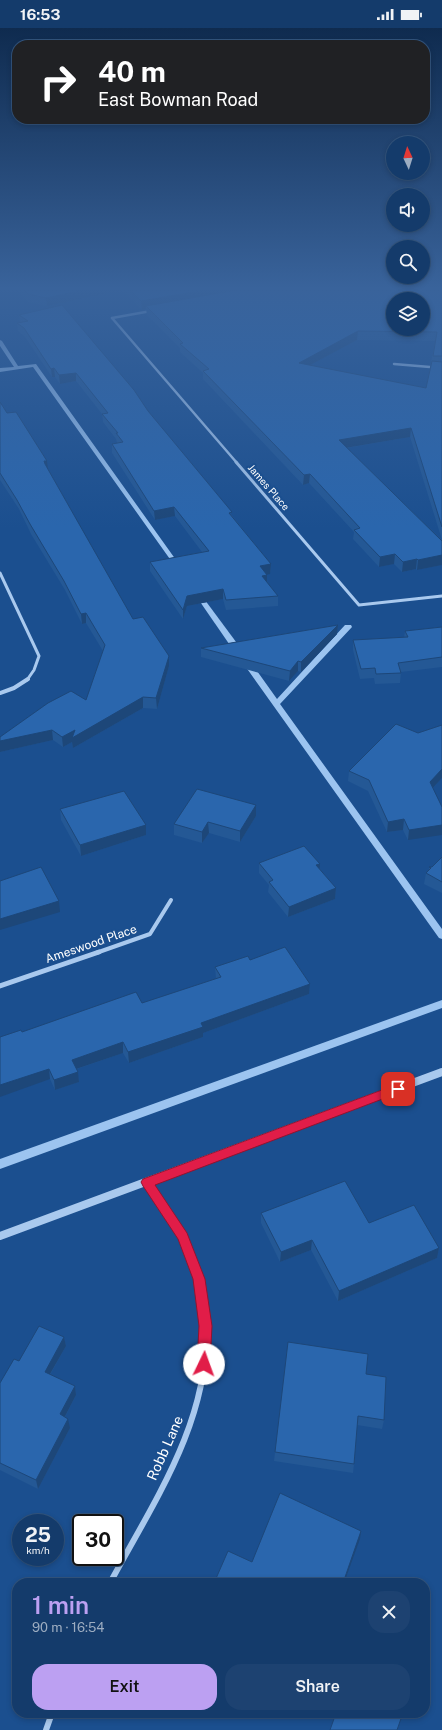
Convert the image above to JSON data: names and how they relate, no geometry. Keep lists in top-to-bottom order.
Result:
{
  "streets": {
    "street": ["James Place", "Ameswood Place", "Robb Lane"]
  },
  "north": "top",
  "page": {
    "status": "16:53",
    "turn": ["40 m", "East Bowman Road"],
    "speed": "25 km/h",
    "limit": "30",
    "heading": ["1 min", "90 m · 16:54"],
    "buttons": ["Exit", "Share"]
  }
}
